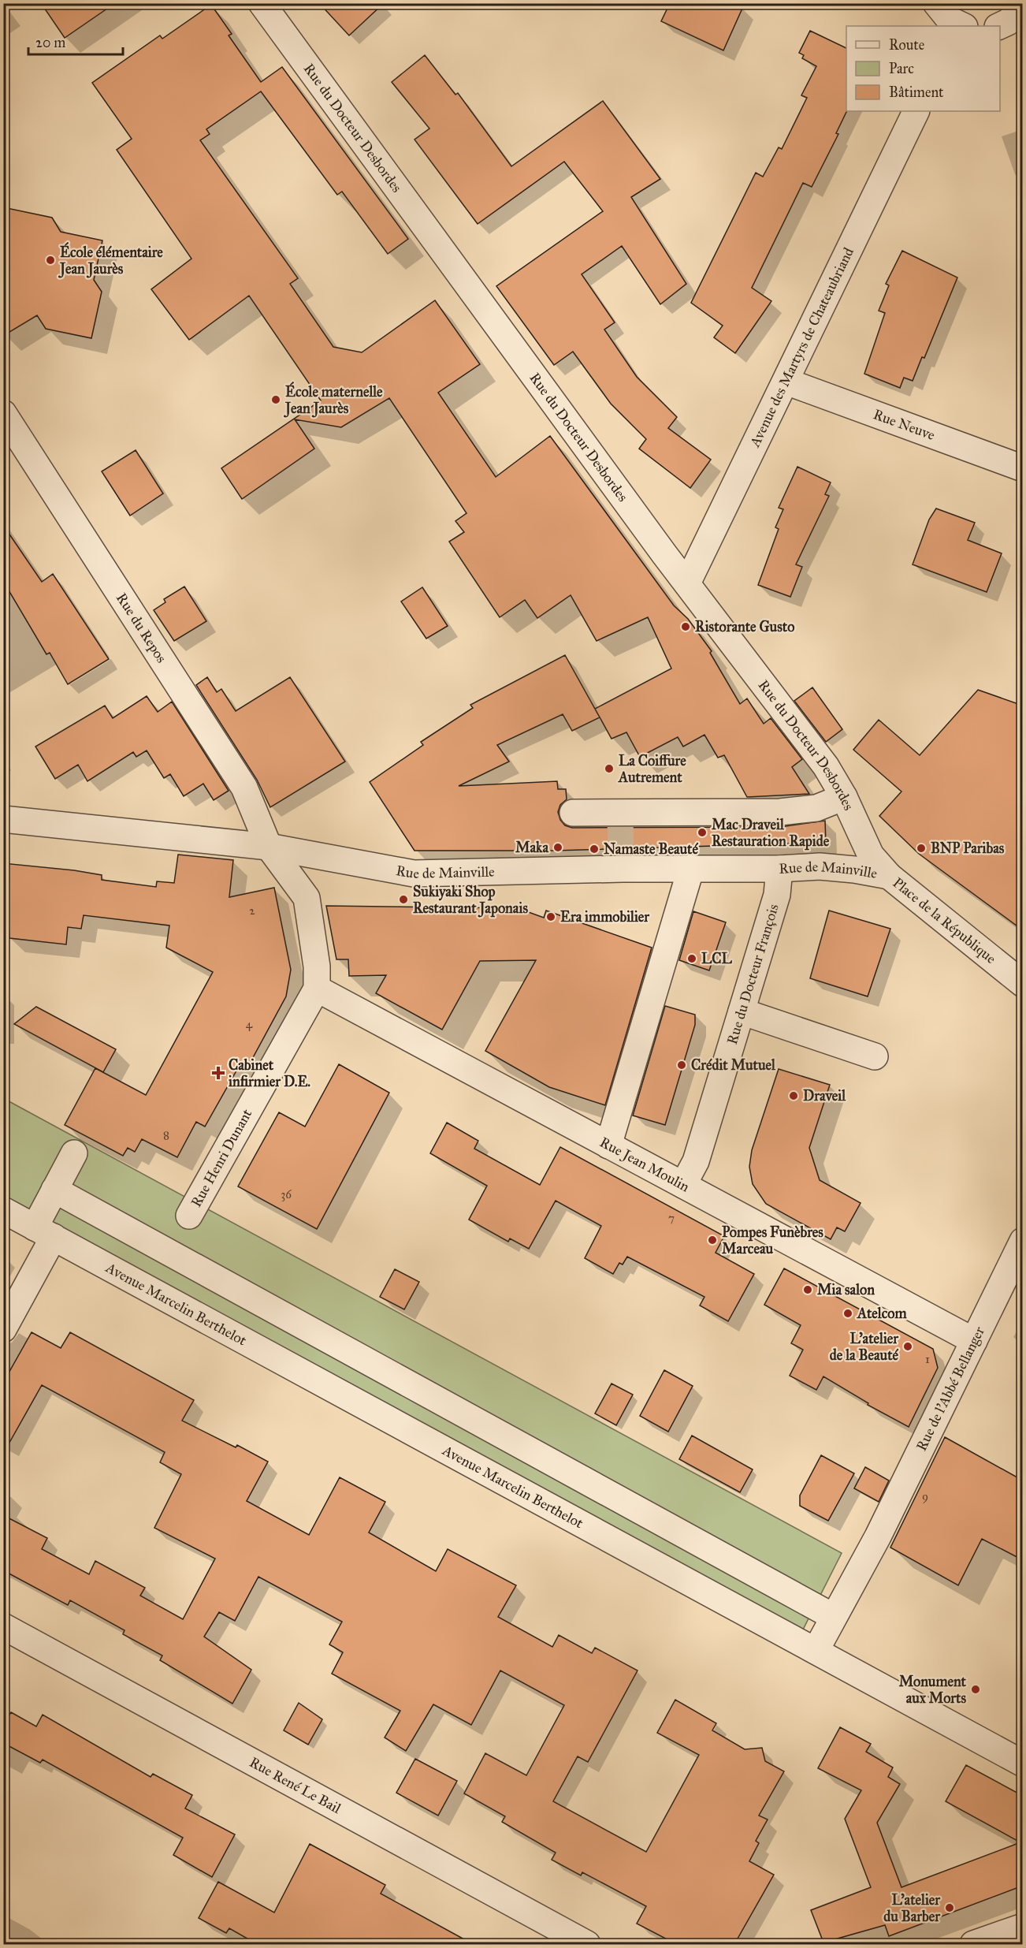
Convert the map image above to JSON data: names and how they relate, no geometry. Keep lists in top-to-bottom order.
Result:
{
  "streets": {
    "street": [
      "Rue du Docteur Desbordes",
      "Avenue des Martyrs de Chateaubriand",
      "Rue Neuve",
      "Rue du Repos",
      "Rue de Mainville",
      "Place de la République",
      "Rue du Docteur François",
      "Rue Henri Dunant",
      "Rue Jean Moulin",
      "Avenue Marcelin Berthelot",
      "Rue de l'Abbé Bellanger",
      "Rue René Le Bail"
    ]
  },
  "crossings": [
    ["Rue du Docteur Desbordes", "Avenue des Martyrs de Chateaubriand"],
    ["Rue du Docteur Desbordes", "Rue de Mainville"],
    ["Rue du Docteur Desbordes", "Place de la République"],
    ["Avenue des Martyrs de Chateaubriand", "Rue Neuve"],
    ["Rue du Repos", "Rue de Mainville"],
    ["Rue du Repos", "Rue Henri Dunant"],
    ["Rue de Mainville", "Place de la République"],
    ["Rue de Mainville", "Rue du Docteur François"],
    ["Rue de Mainville", "Rue Henri Dunant"],
    ["Rue du Docteur François", "Rue Jean Moulin"],
    ["Rue Henri Dunant", "Rue Jean Moulin"],
    ["Rue Jean Moulin", "Rue de l'Abbé Bellanger"]
  ],
  "places": {
    "other": [
      "École élémentaire Jean Jaurès",
      "École maternelle Jean Jaurès",
      "Ristorante Gusto",
      "La Coiffure Autrement",
      "Mac Draveil Restauration Rapide",
      "Maka",
      "BNP Paribas",
      "Namaste Beauté",
      "Sukiyaki Shop Restaurant Japonais",
      "Era immobilier",
      "LCL",
      "Crédit Mutuel",
      "Draveil",
      "Pompes Funèbres Marceau",
      "Mia salon",
      "Atelcom",
      "L'atelier de la Beauté",
      "Monument aux Morts",
      "L'atelier du Barber"
    ],
    "health": ["Cabinet infirmier D.E."]
  },
  "house_numbers": [
    "2",
    "4",
    "8",
    "36",
    "7",
    "1",
    "9"
  ],
  "legend": ["Route", "Parc", "Bâtiment"],
  "scale_bar": "20 m"
}
